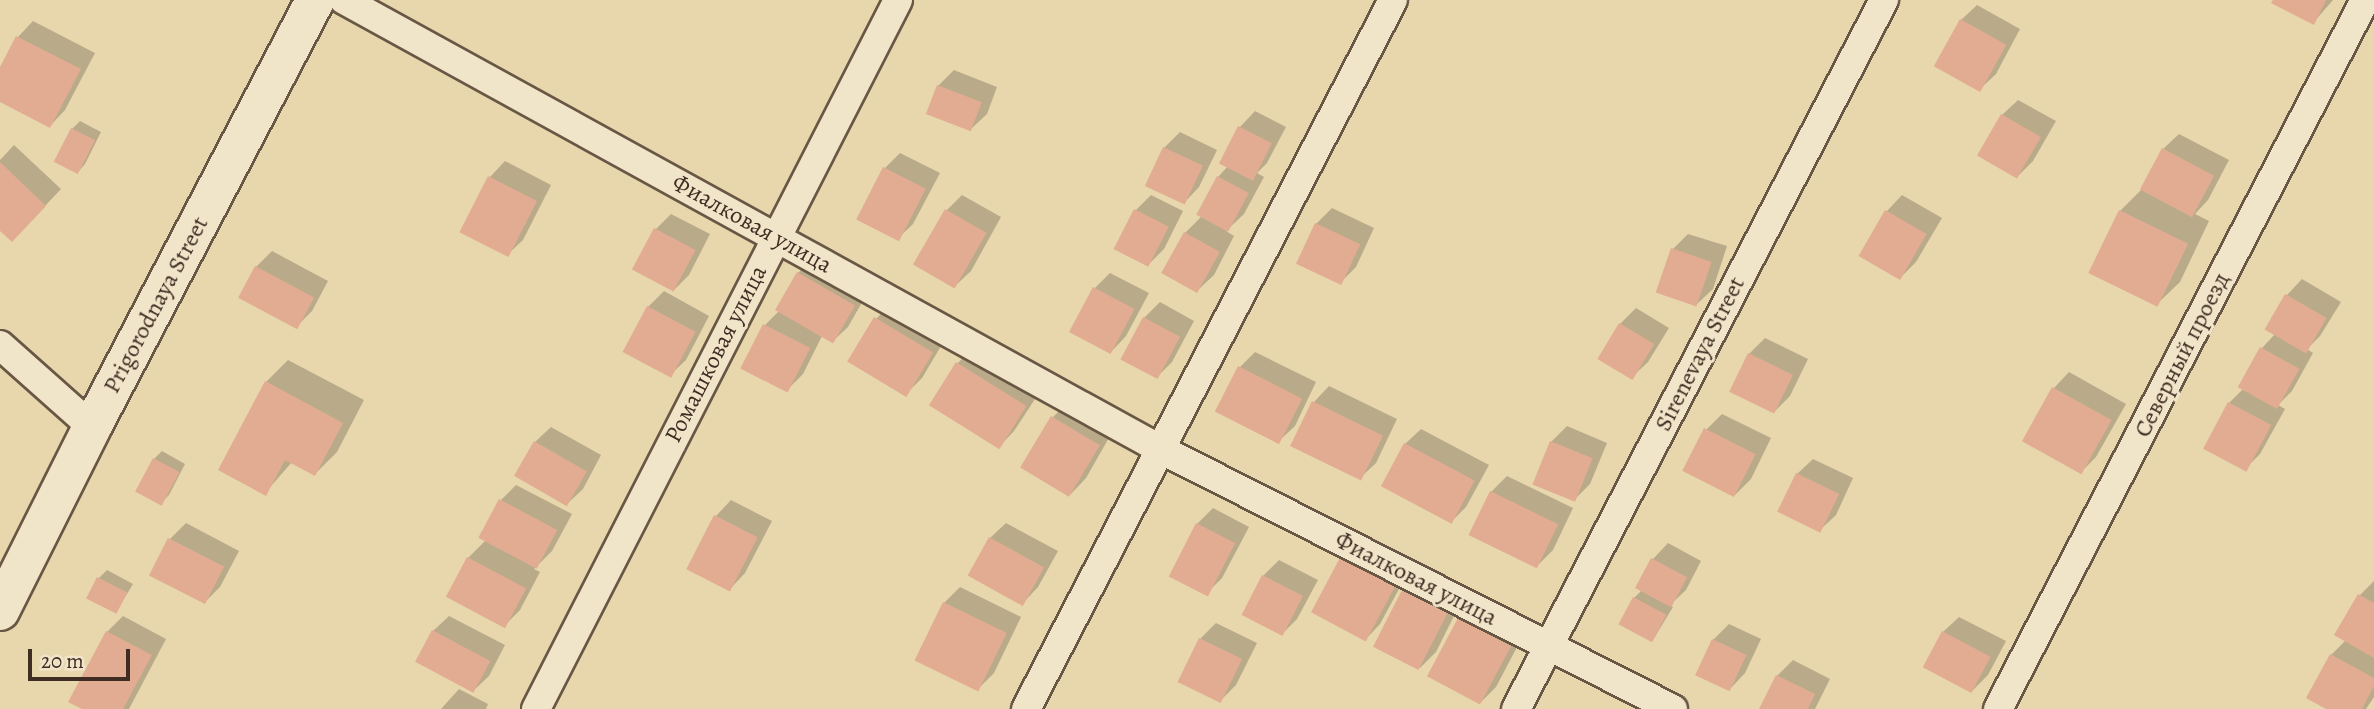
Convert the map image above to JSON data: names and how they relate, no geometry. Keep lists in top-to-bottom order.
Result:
{
  "streets": {
    "street": [
      "Фиалковая улица",
      "Prigorodnaya Street",
      "Ромашковая улица",
      "Sirenevaya Street",
      "Северный проезд"
    ]
  },
  "crossings": [
    ["Фиалковая улица", "Ромашковая улица"],
    ["Фиалковая улица", "Sirenevaya Street"]
  ],
  "scale_bar": "20 m"
}
